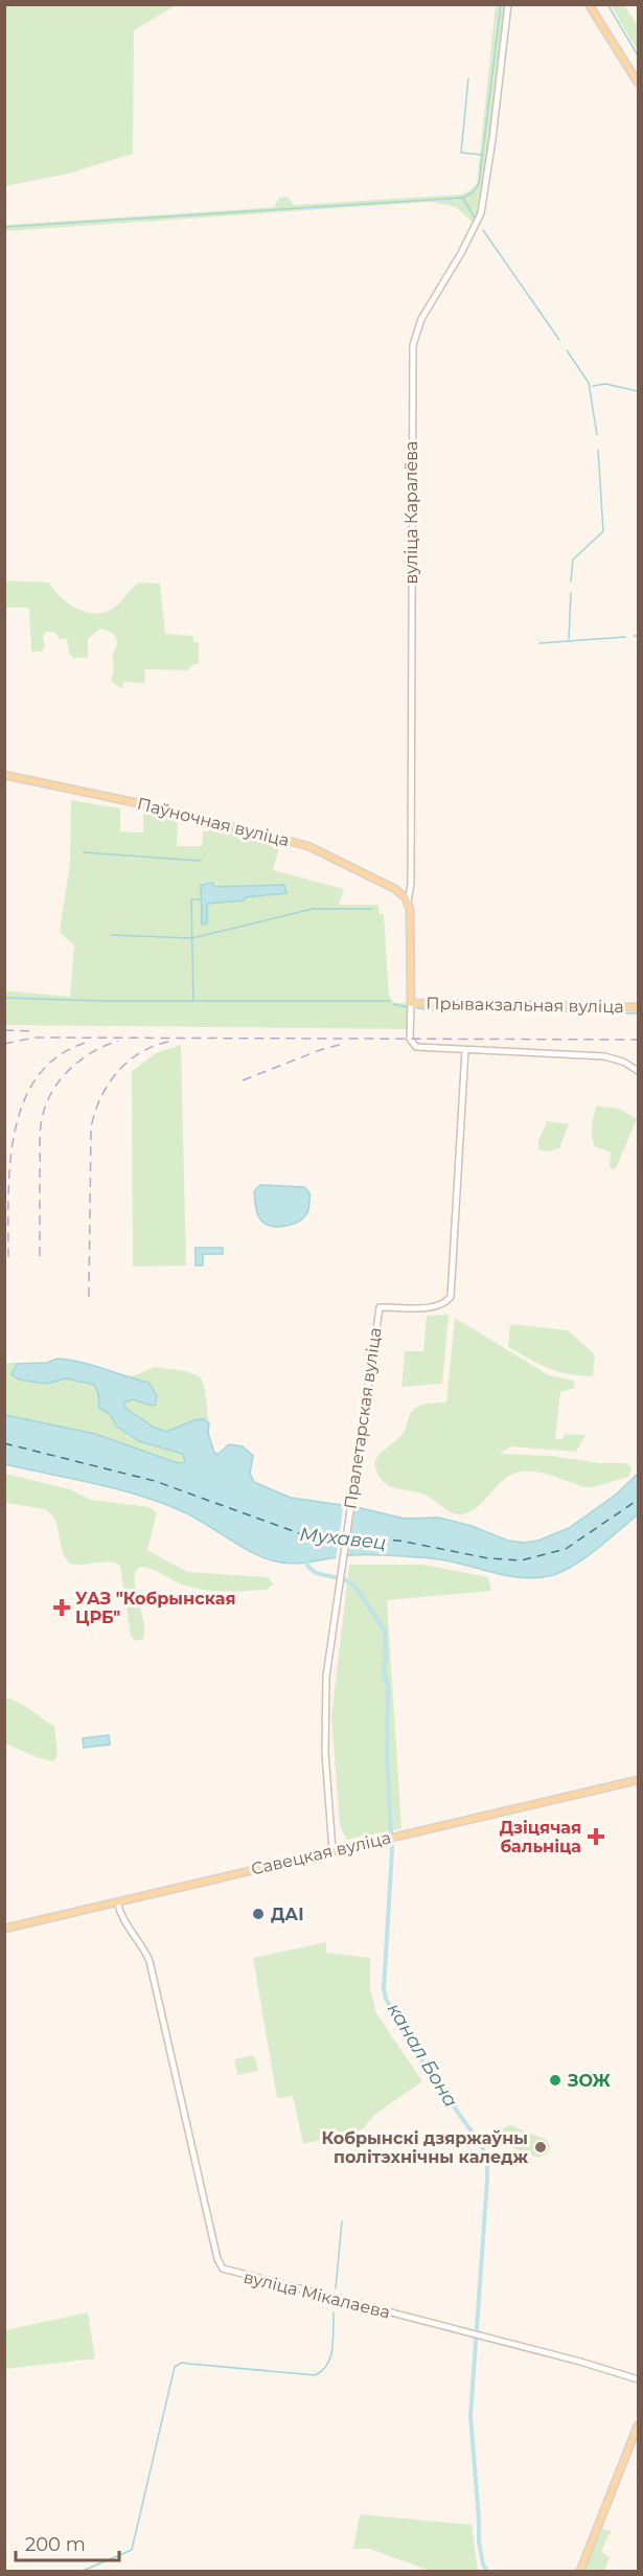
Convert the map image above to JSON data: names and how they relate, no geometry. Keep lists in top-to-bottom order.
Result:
{
  "streets": {
    "main road": [
      "вуліца Каралёва",
      "Паўночная вуліца",
      "Прывакзальная вуліца",
      "Пралетарская вуліца",
      "Савецкая вуліца",
      "вуліца Мікалаева"
    ]
  },
  "crossings": [
    ["вуліца Каралёва", "Паўночная вуліца"],
    ["вуліца Каралёва", "Прывакзальная вуліца"],
    ["вуліца Каралёва", "Пралетарская вуліца"],
    ["Пралетарская вуліца", "Савецкая вуліца"],
    ["Савецкая вуліца", "вуліца Мікалаева"]
  ],
  "water": ["Мухавец", "канал Бона"],
  "places": {
    "health": ["УАЗ \"Кобрынская ЦРБ\"", "Дзіцячая бальніца"],
    "other": ["ДАІ", "ЗОЖ", "Кобрынскі дзяржаўны політэхнічны каледж"]
  },
  "scale_bar": "200 m"
}
